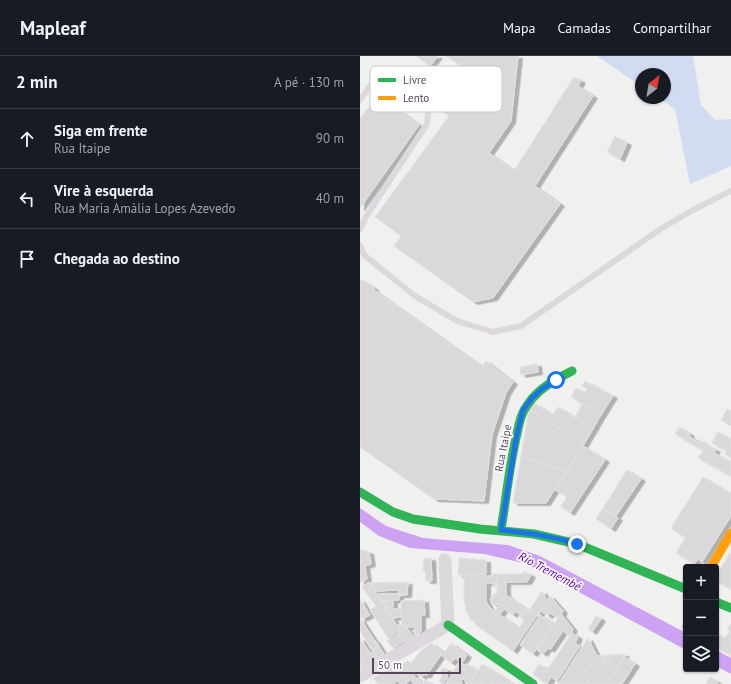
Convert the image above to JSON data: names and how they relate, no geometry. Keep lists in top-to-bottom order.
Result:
{
  "streets": {
    "main road": ["Rua Itaipe"]
  },
  "water": ["Rio Tremembé"],
  "legend": ["Livre", "Lento"],
  "scale_bar": "50 m",
  "north": "top right",
  "page": {
    "header": "Mapleaf",
    "nav": ["Mapa", "Camadas", "Compartilhar"],
    "heading": ["2 min", "A pé · 130 m"],
    "list": [
      ["Siga em frente", "Rua Itaipe", "90 m"],
      ["Vire à esquerda", "Rua Maria Amália Lopes Azevedo", "40 m"],
      "Chegada ao destino"
    ],
    "map_buttons": ["+", "−"],
    "scale": "50 m"
  }
}
